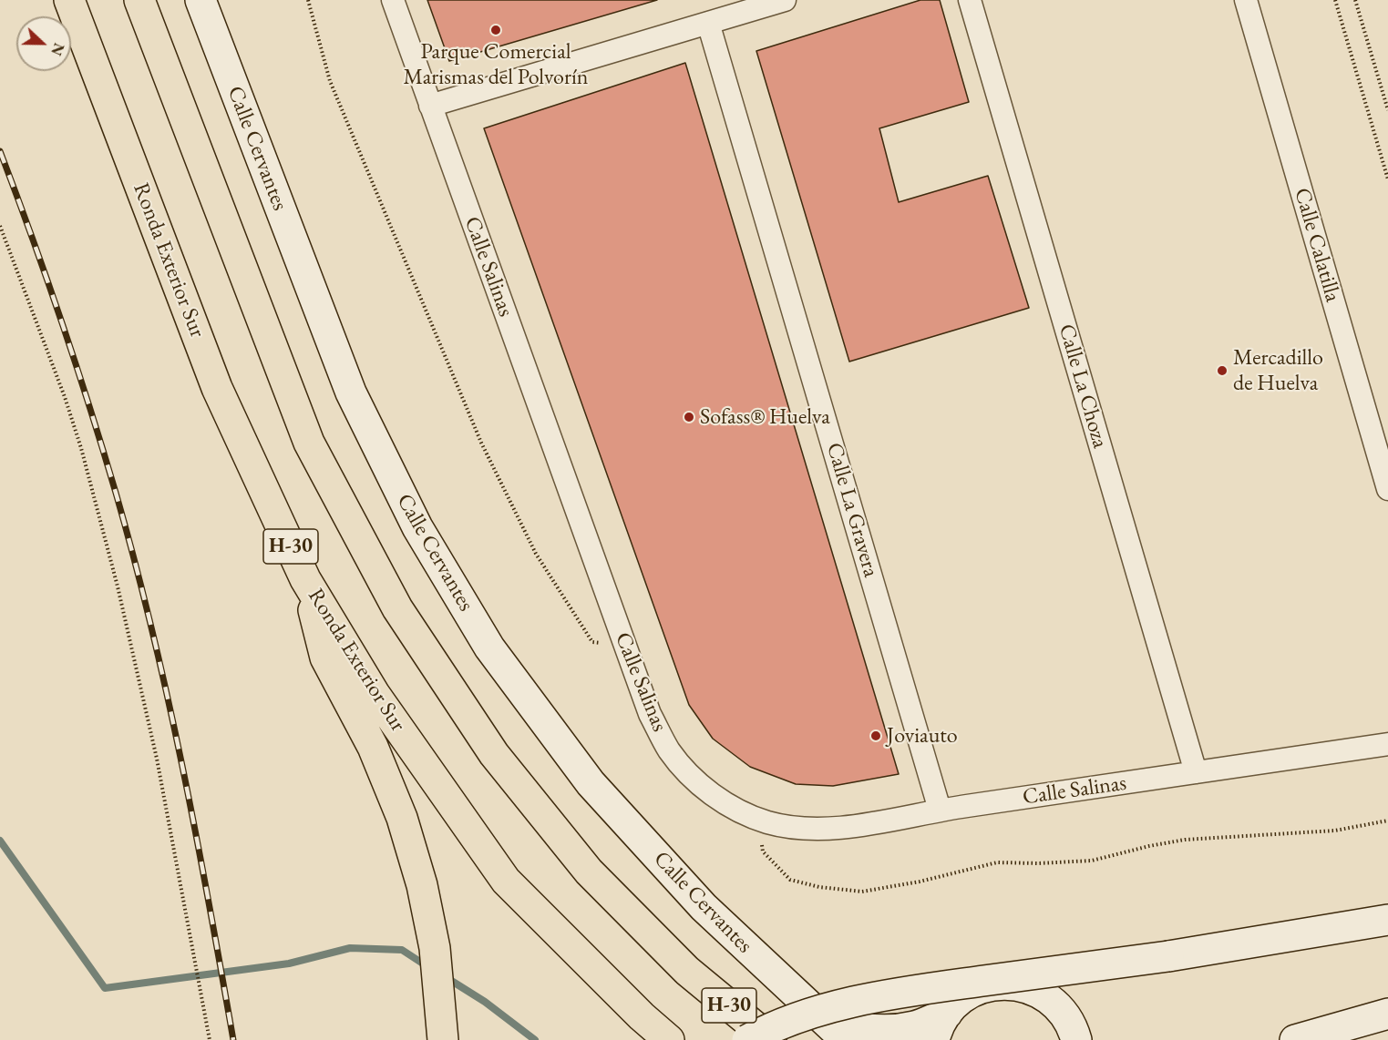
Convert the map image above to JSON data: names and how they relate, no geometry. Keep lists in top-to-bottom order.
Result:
{
  "streets": {
    "highway": ["Ronda Exterior Sur", "H-30"],
    "street": [
      "Calle Cervantes",
      "Calle Calatilla",
      "Calle Salinas",
      "Calle La Choza",
      "Calle La Gravera"
    ]
  },
  "crossings": [
    ["Calle Salinas", "Calle La Choza"],
    ["Calle Salinas", "Calle La Gravera"]
  ],
  "places": [
    "Parque Comercial Marismas del Polvorín",
    "Mercadillo de Huelva",
    "Sofass® Huelva",
    "Joviauto"
  ],
  "north": "right"
}
